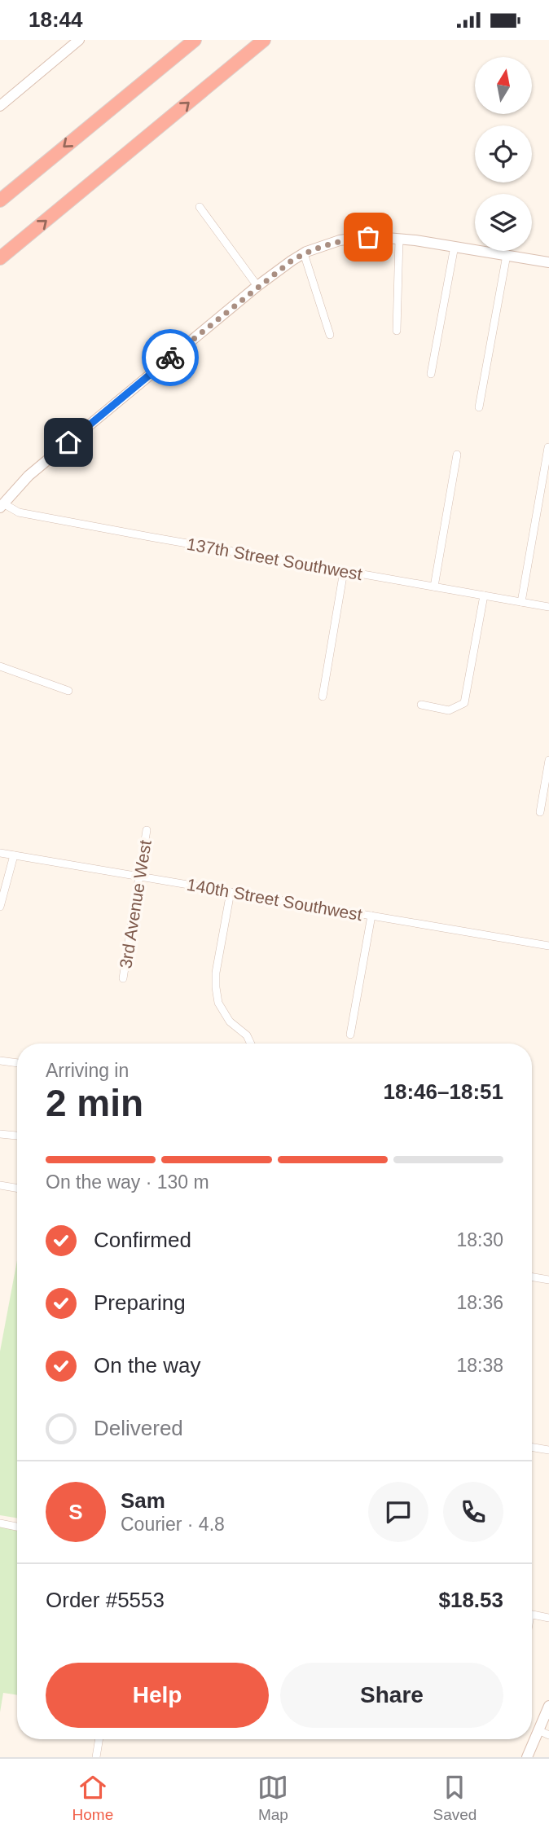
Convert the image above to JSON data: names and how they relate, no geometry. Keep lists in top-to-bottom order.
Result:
{
  "streets": {
    "street": ["137th Street Southwest", "140th Street Southwest", "3rd Avenue West"]
  },
  "crossings": [
    ["140th Street Southwest", "3rd Avenue West"]
  ],
  "north": "top",
  "page": {
    "status": "18:44",
    "heading": ["2 min", "Arriving in", "18:46–18:51"],
    "panel": [
      "Sam",
      "Courier · 4.8",
      "Order #5553",
      "$18.53"
    ],
    "bar": "On the way · 130 m",
    "list": [
      ["Confirmed", "18:30"],
      ["Preparing", "18:36"],
      ["On the way", "18:38"],
      "Delivered"
    ],
    "round": "S",
    "buttons": ["Help", "Share"],
    "tabs": ["Home", "Map", "Saved"]
  }
}
